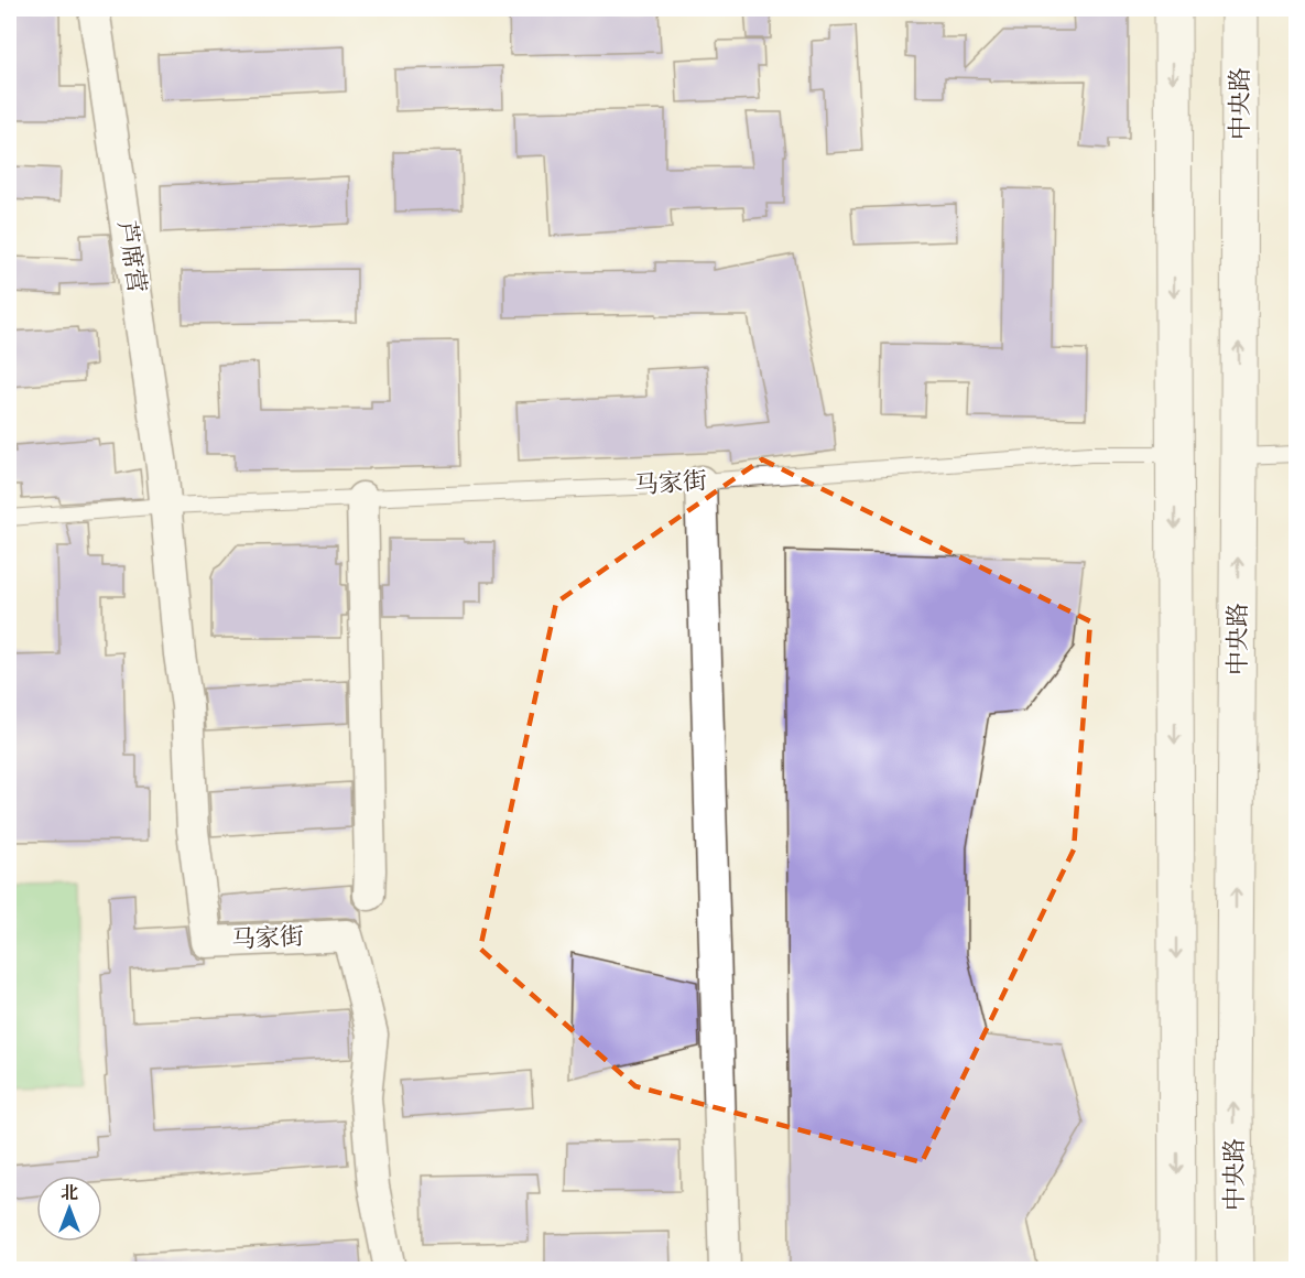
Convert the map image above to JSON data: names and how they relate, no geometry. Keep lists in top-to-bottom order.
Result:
{
  "streets": {
    "main road": ["中央路"],
    "street": ["芦席营", "马家街"]
  },
  "crossings": [
    ["芦席营", "马家街"]
  ],
  "north": "top"
}
